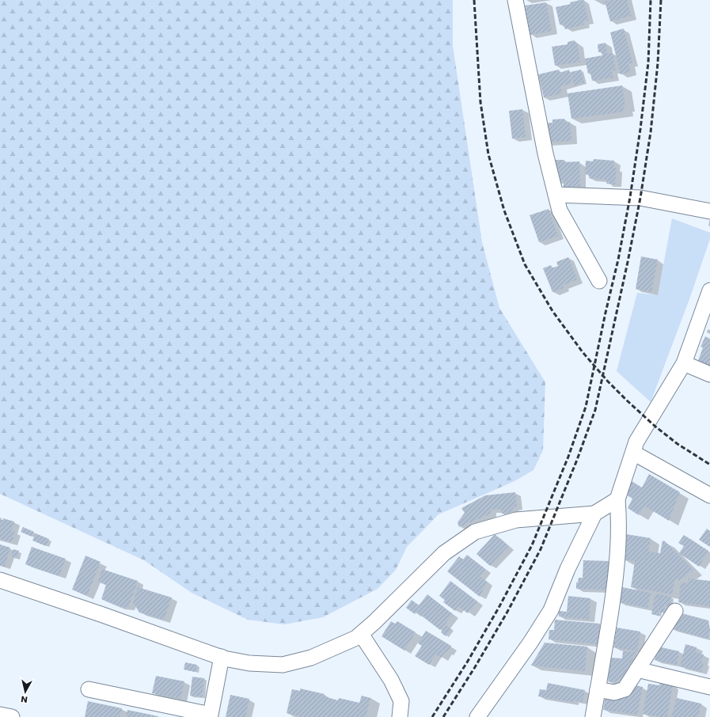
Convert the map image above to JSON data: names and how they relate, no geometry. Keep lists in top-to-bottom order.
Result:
{
  "north": "bottom"
}
